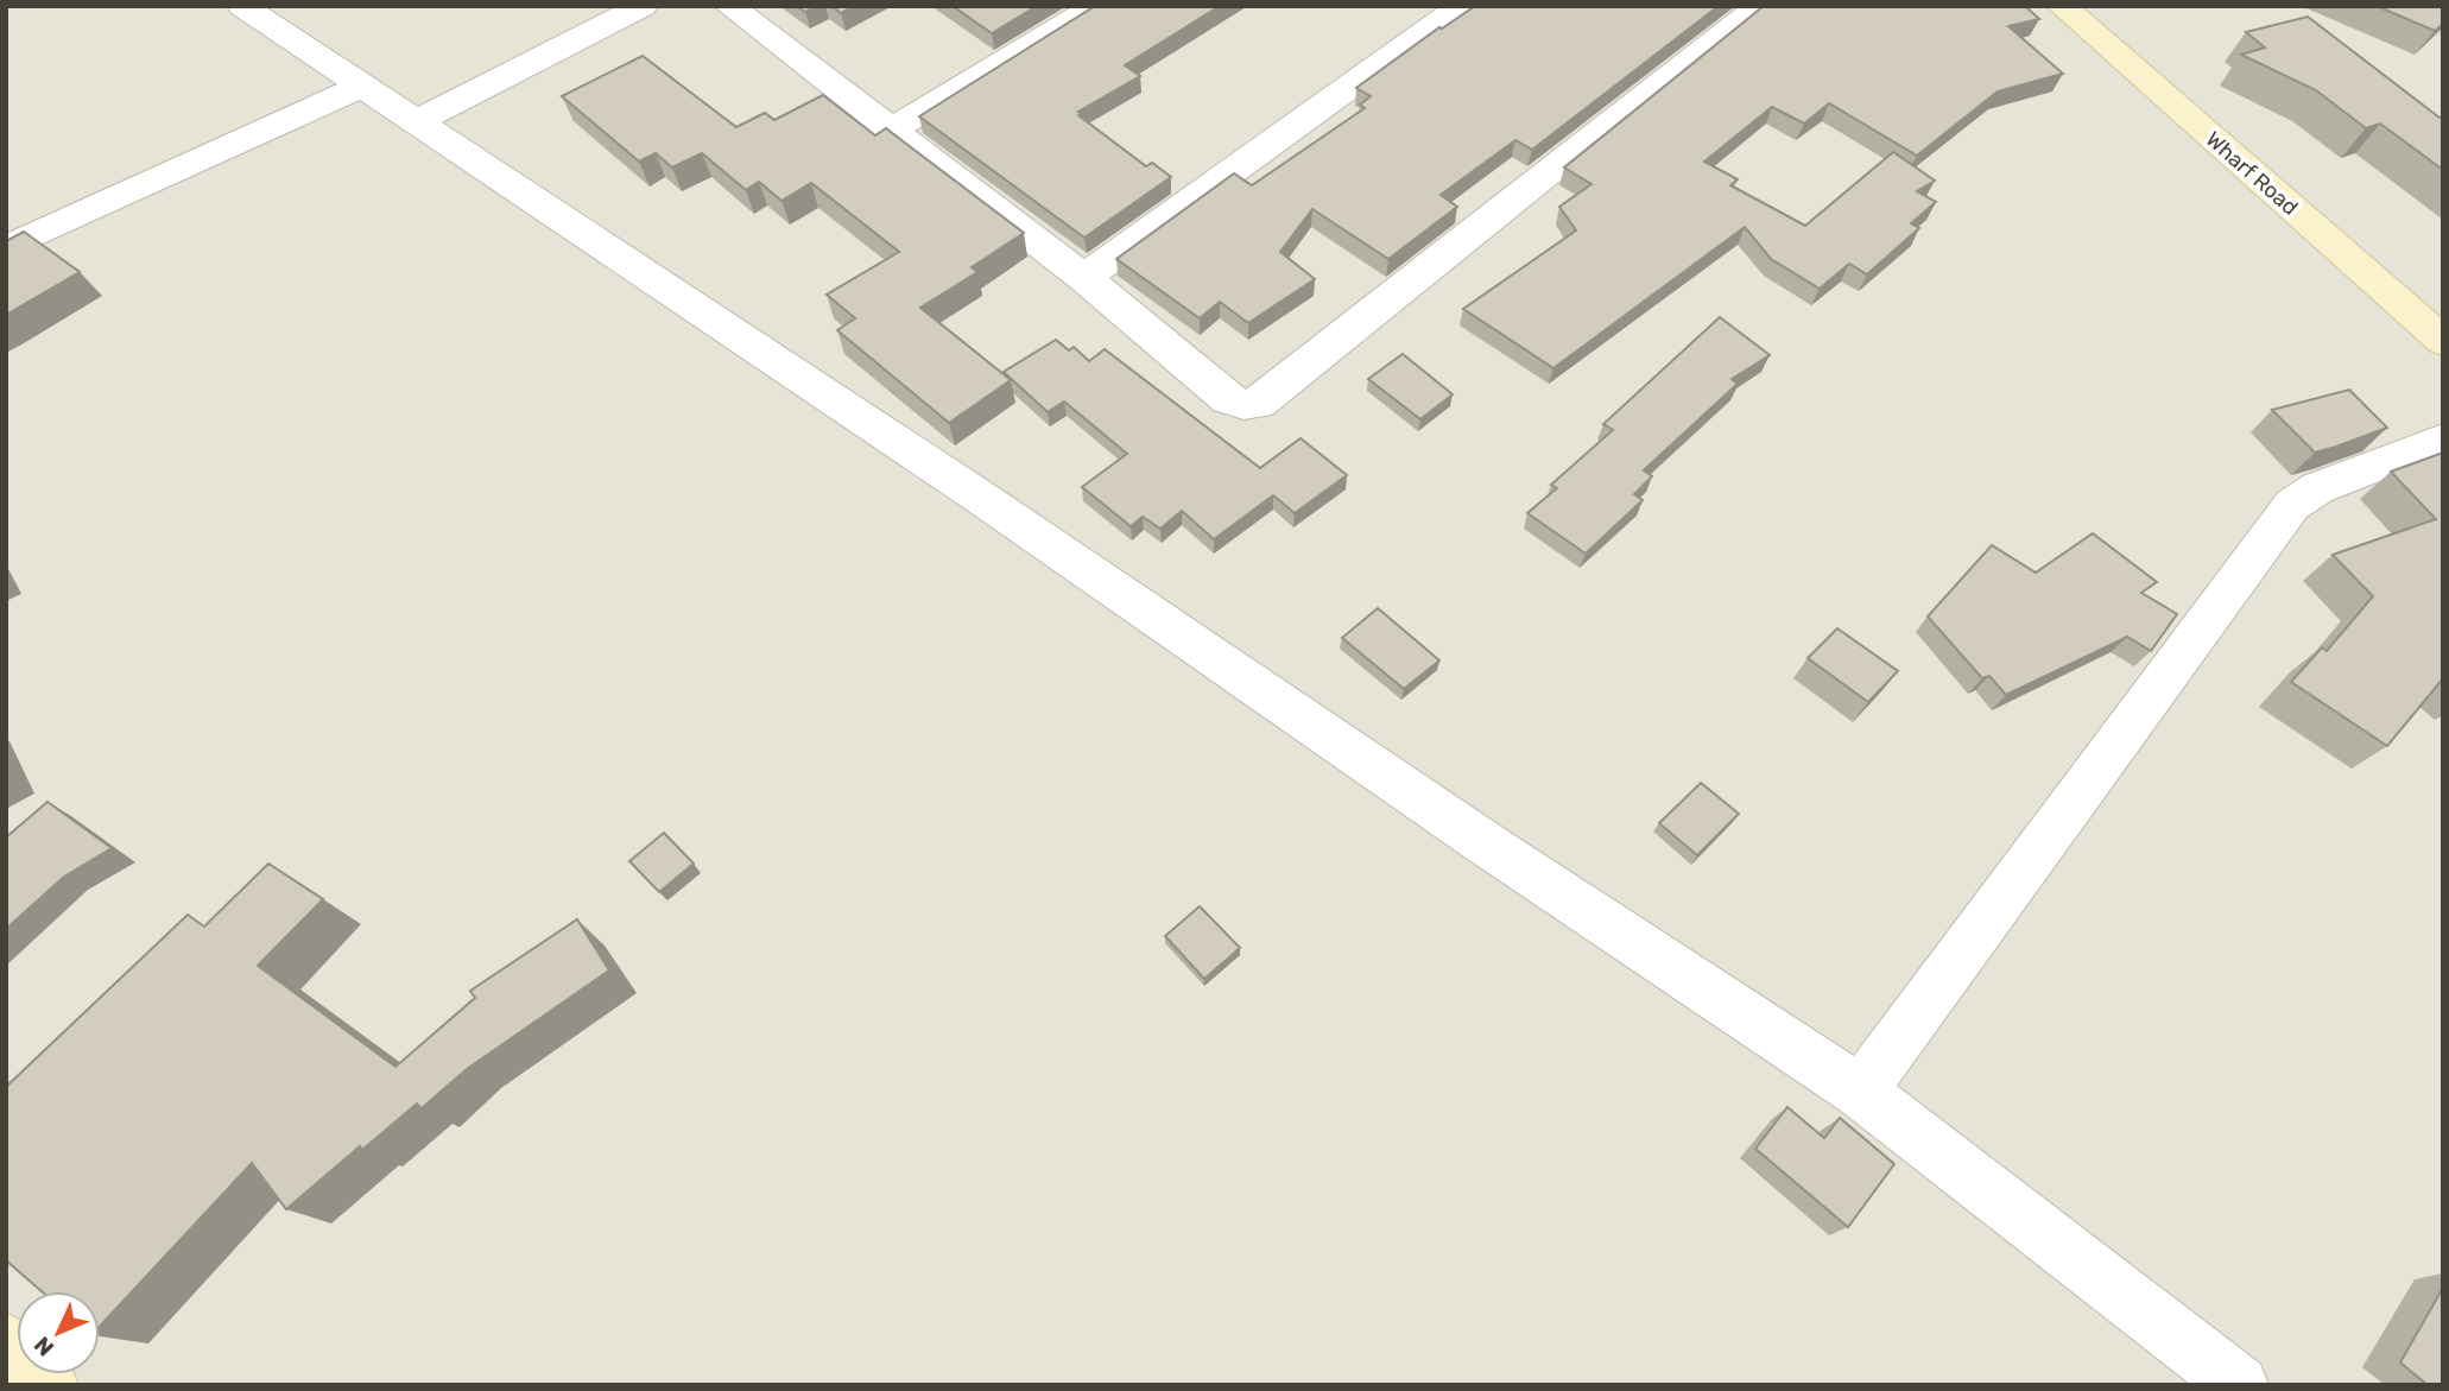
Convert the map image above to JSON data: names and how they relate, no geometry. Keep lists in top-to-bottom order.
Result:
{
  "streets": {
    "main road": ["Wharf Road"]
  },
  "north": "bottom left"
}
